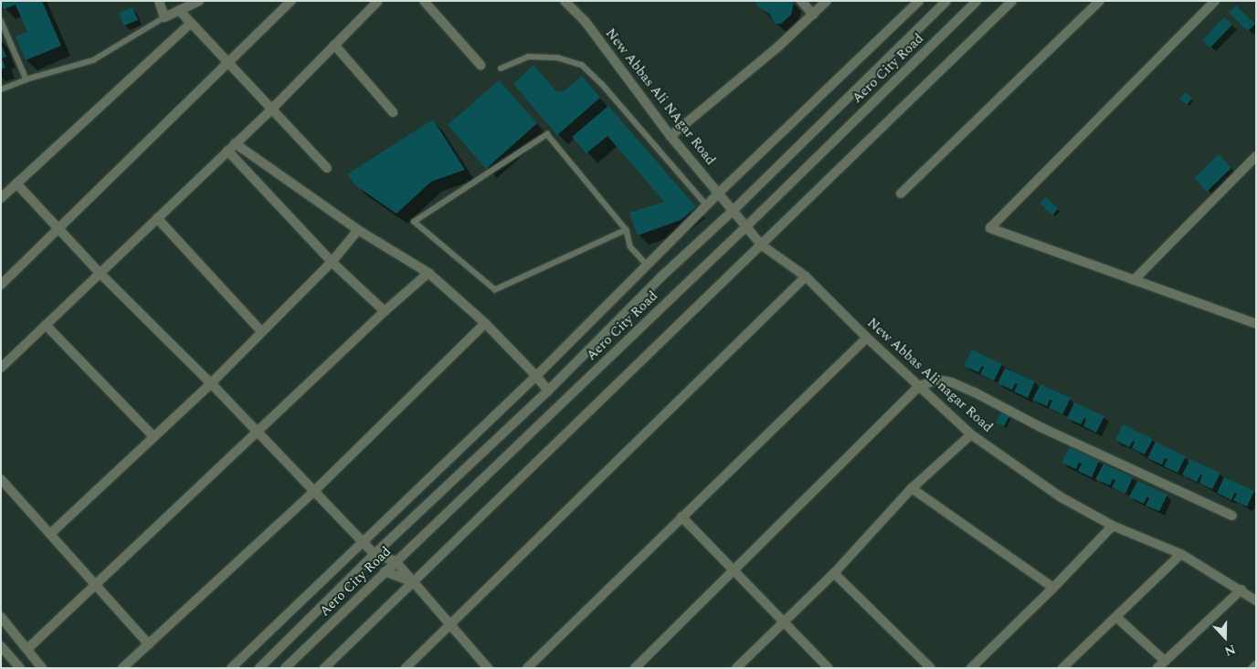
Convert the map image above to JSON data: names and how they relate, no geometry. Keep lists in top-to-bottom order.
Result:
{
  "streets": {
    "street": ["Aero City Road", "New Abbas Ali NAgar Road", "New Abbas Ali nagar Road"]
  },
  "crossings": [
    ["Aero City Road", "New Abbas Ali NAgar Road"],
    ["Aero City Road", "New Abbas Ali nagar Road"],
    ["New Abbas Ali NAgar Road", "New Abbas Ali nagar Road"]
  ],
  "north": "bottom"
}
